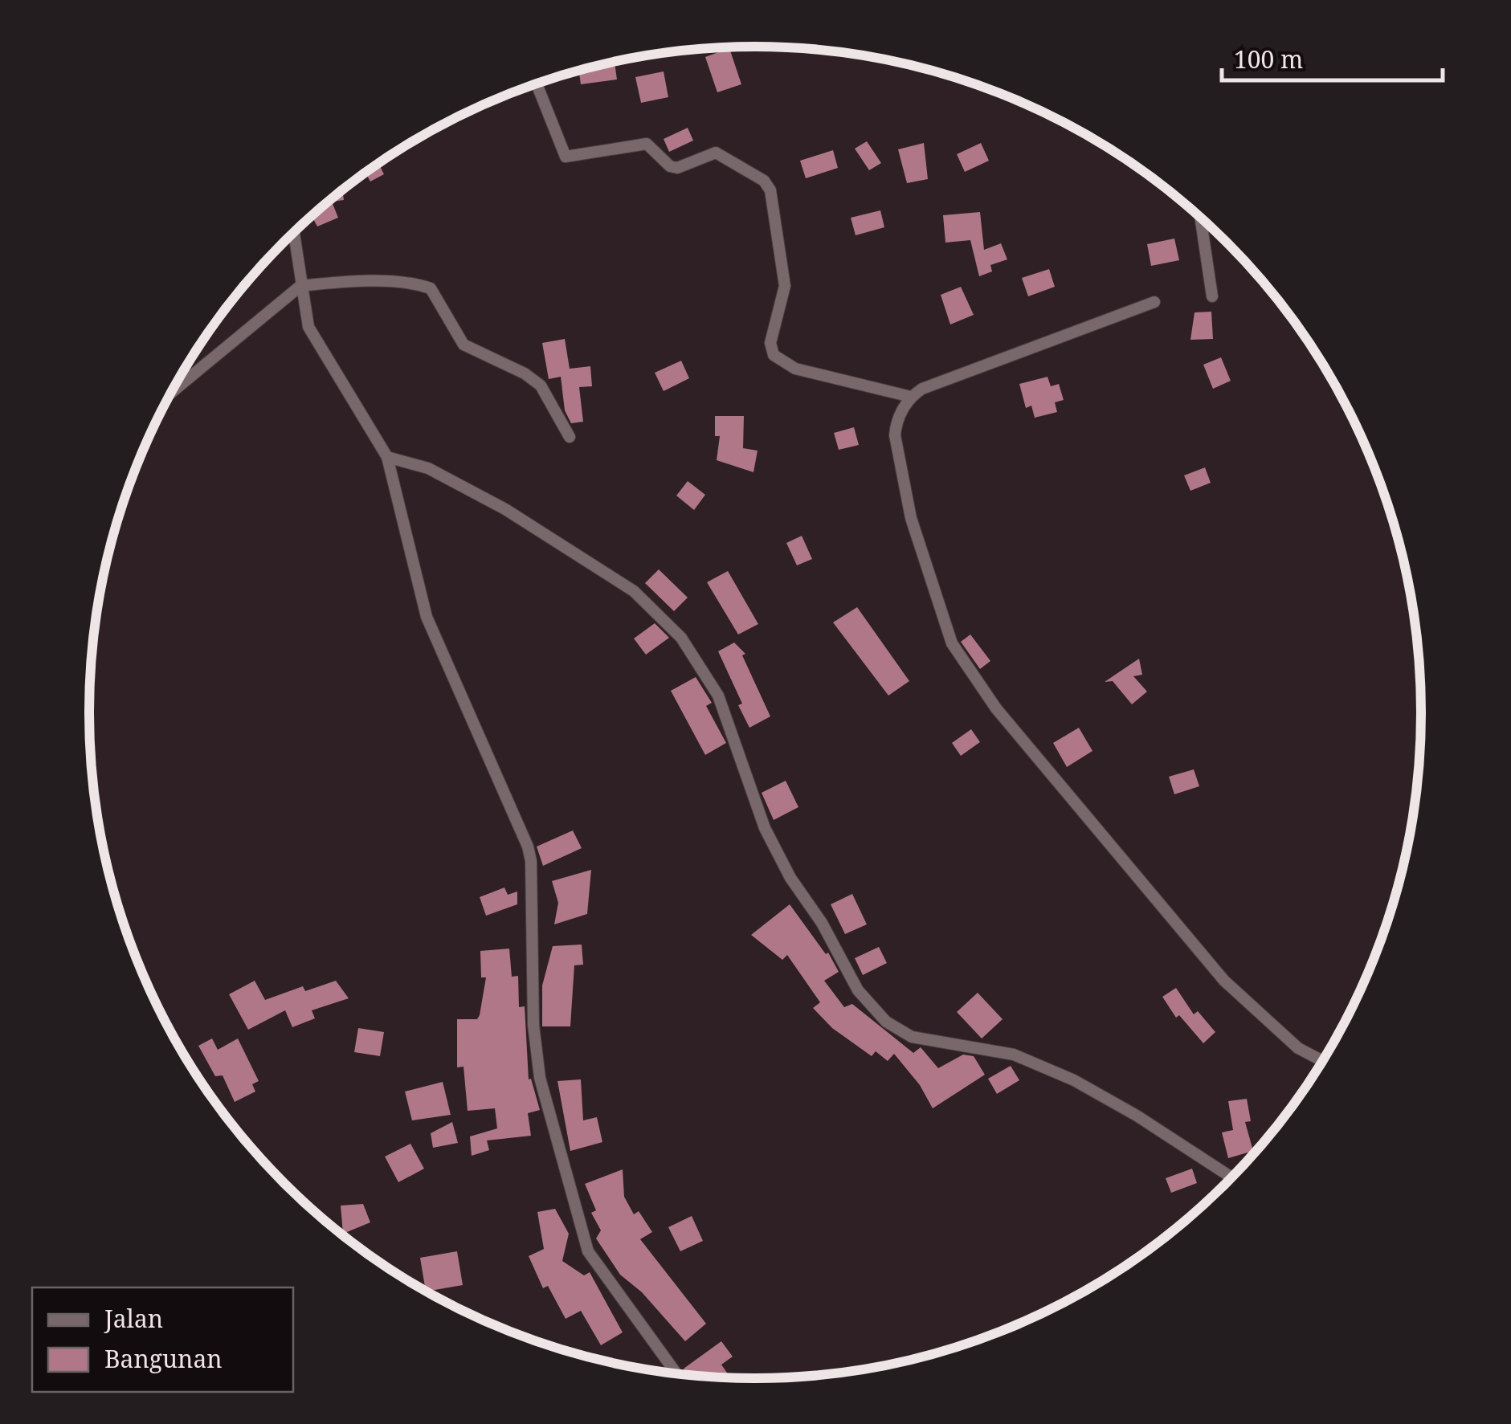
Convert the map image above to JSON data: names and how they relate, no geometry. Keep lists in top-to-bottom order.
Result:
{
  "legend": ["Jalan", "Bangunan"],
  "scale_bar": "100 m"
}
